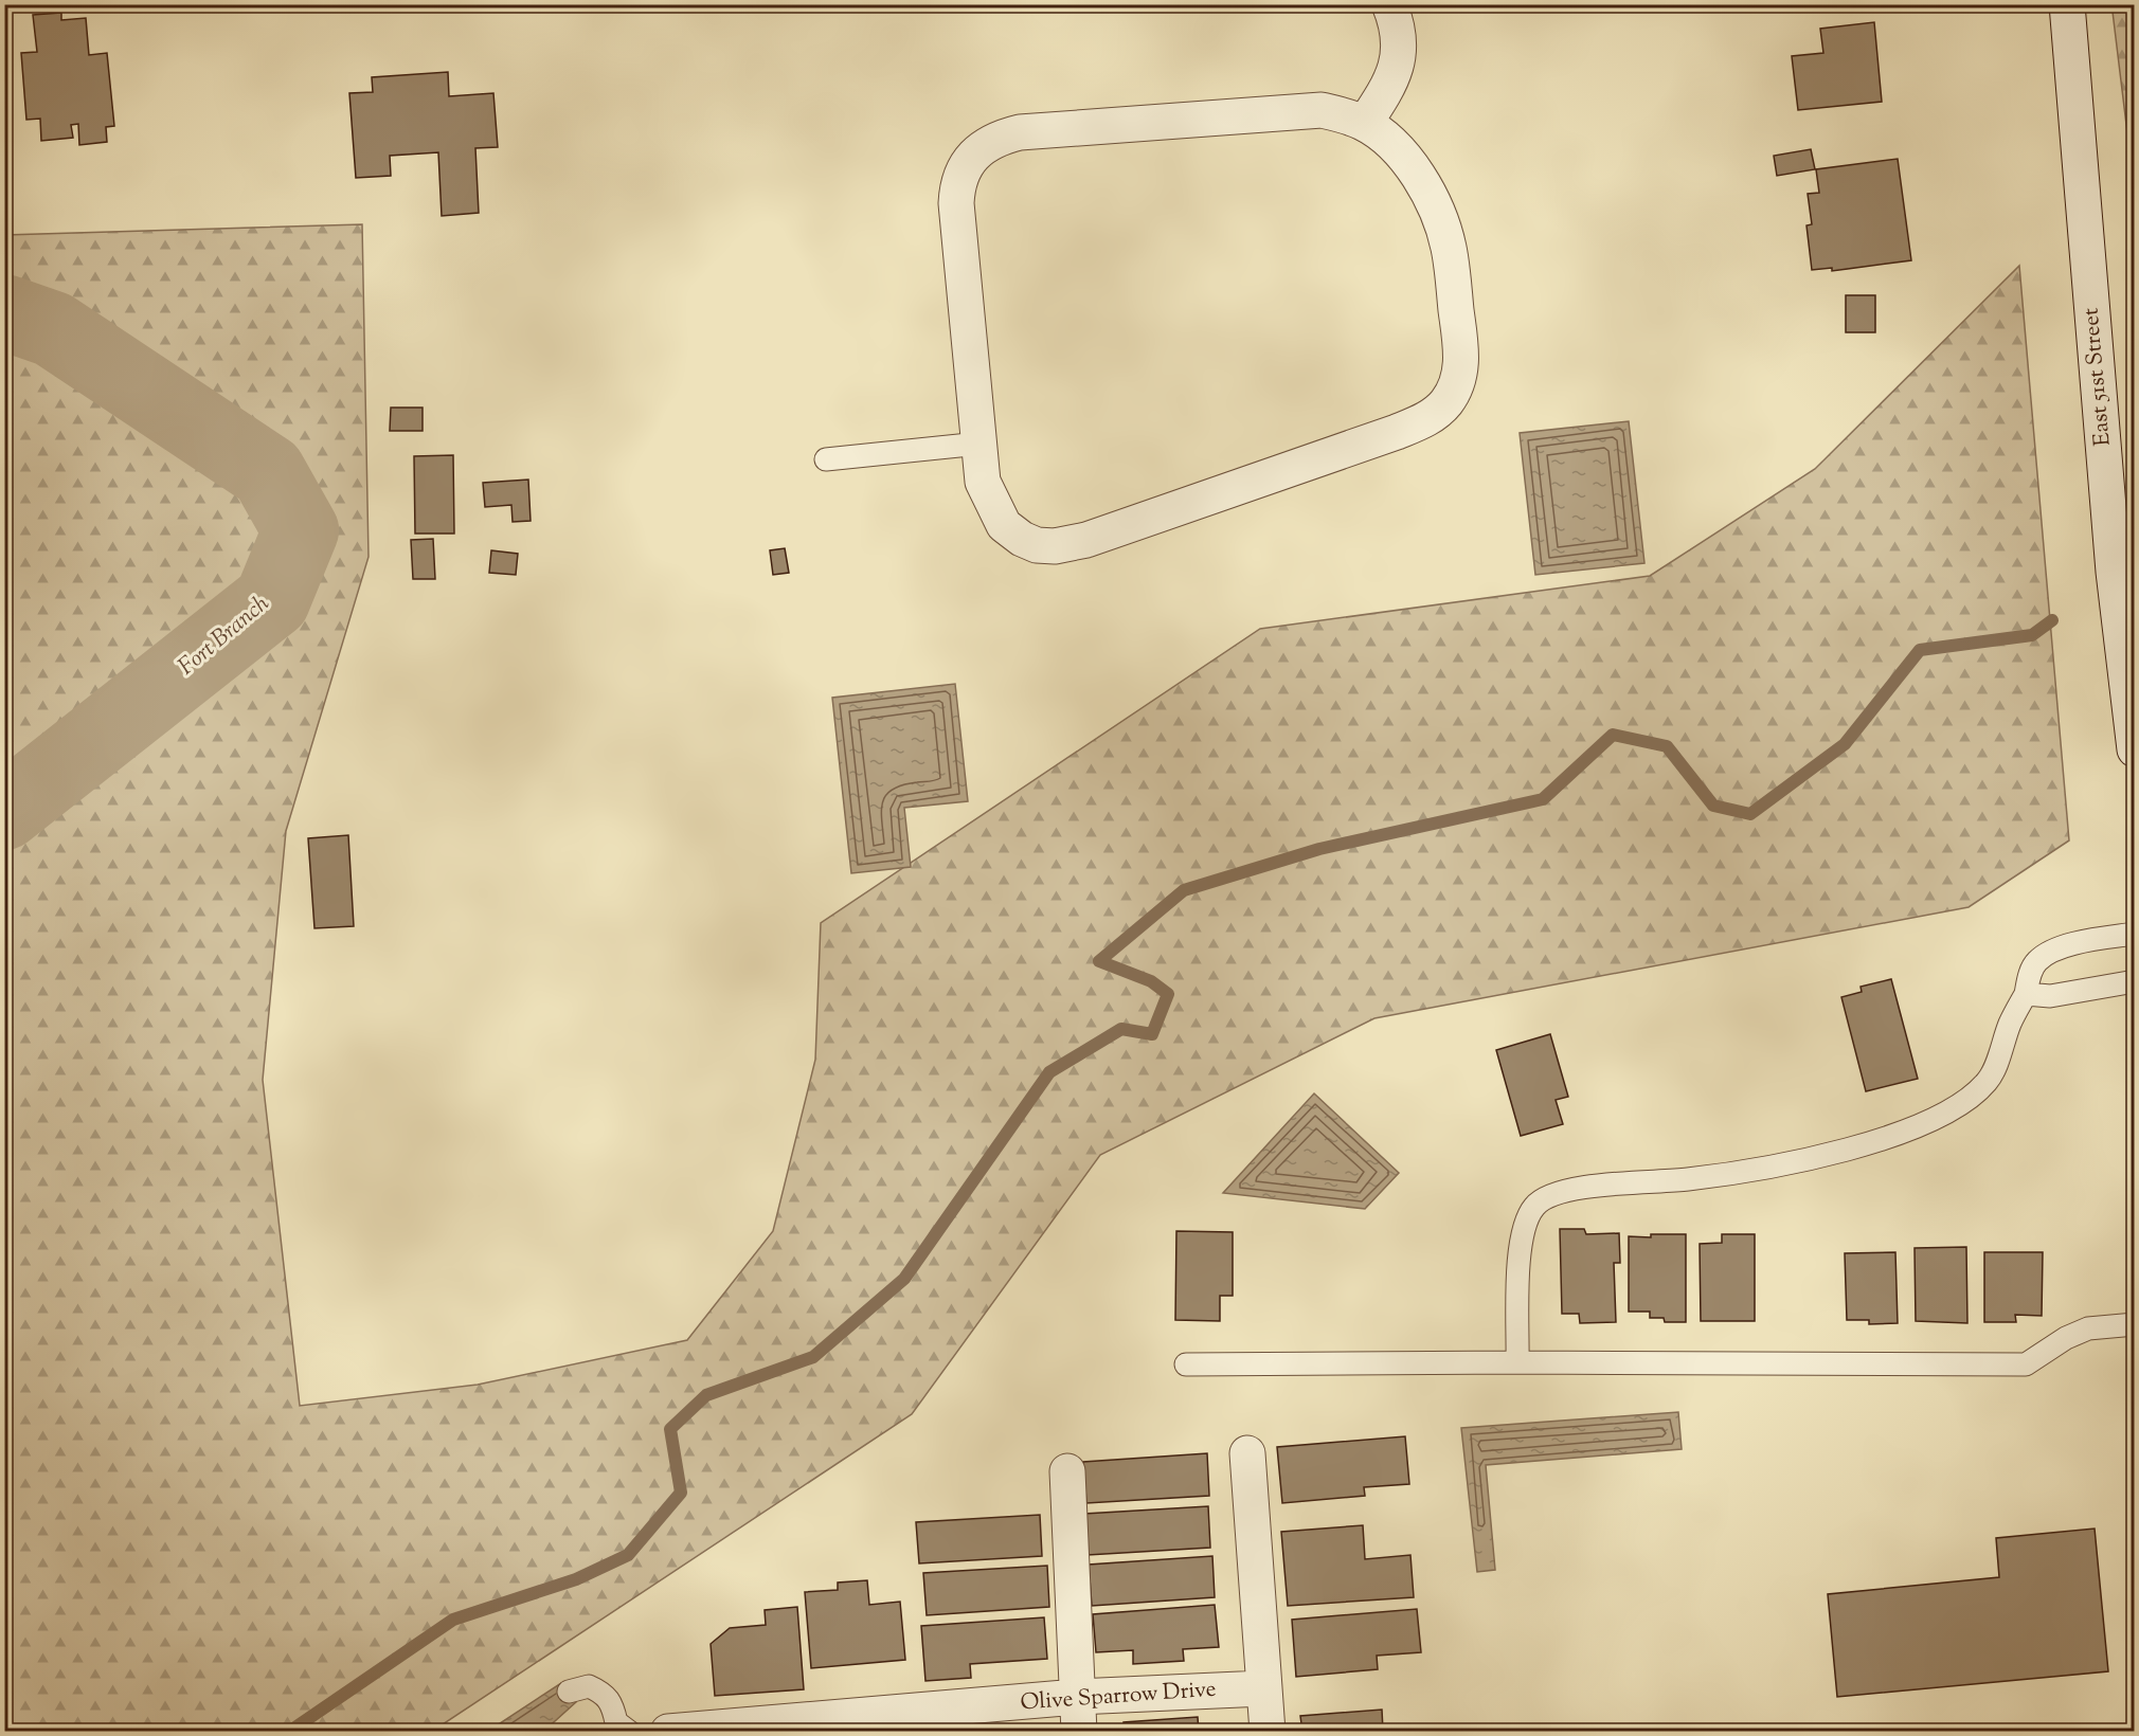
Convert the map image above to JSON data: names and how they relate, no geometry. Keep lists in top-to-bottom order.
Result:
{
  "streets": {
    "street": ["East 51st Street", "Olive Sparrow Drive"]
  },
  "water": ["Fort Branch"]
}
